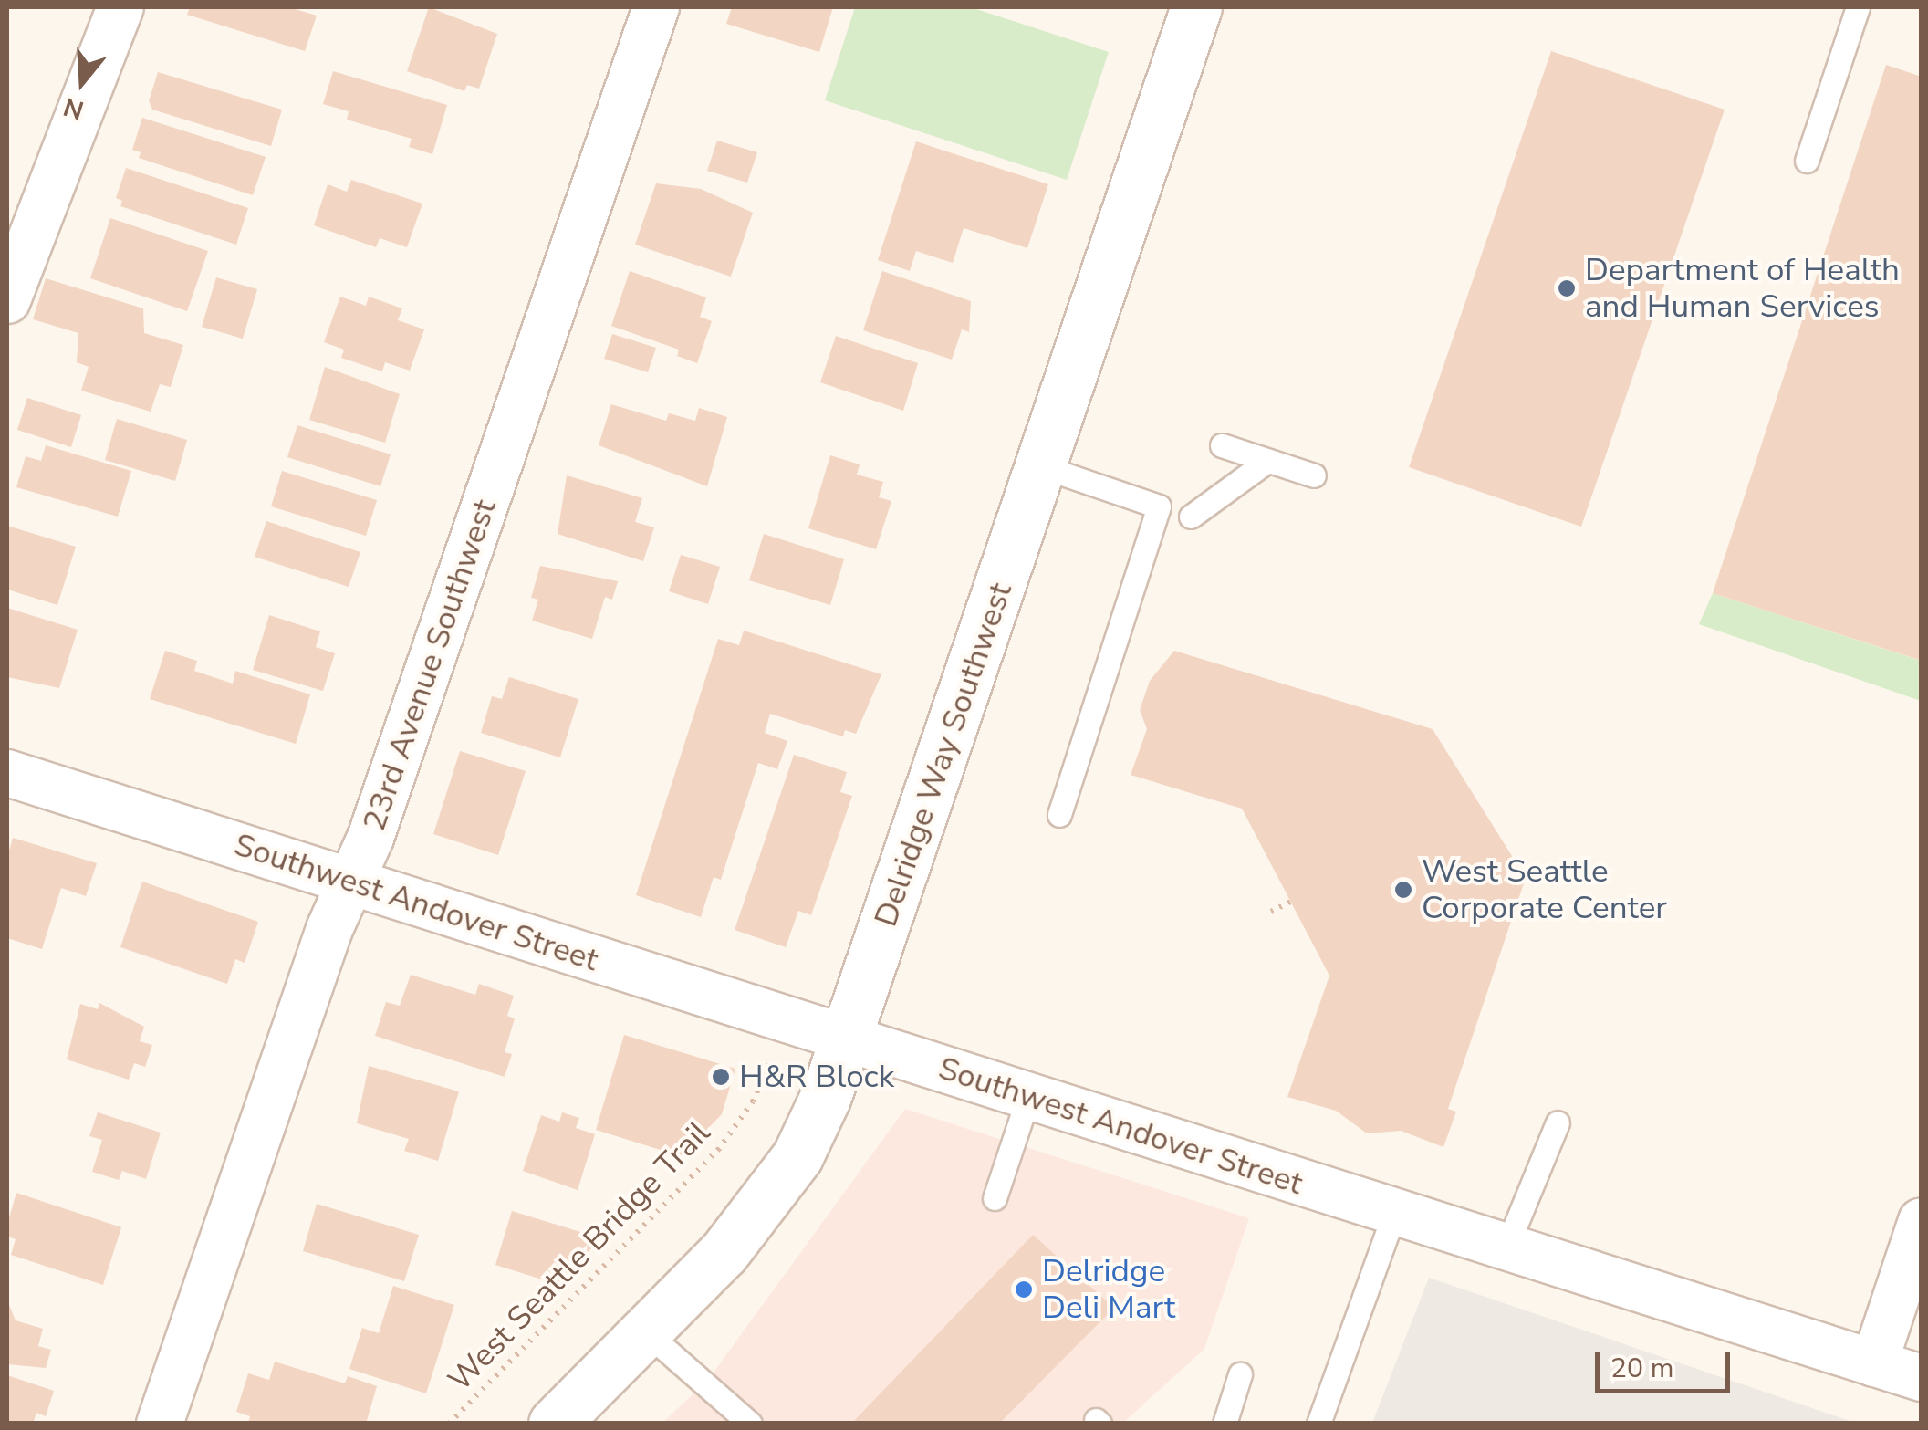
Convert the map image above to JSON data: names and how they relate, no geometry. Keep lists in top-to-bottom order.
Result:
{
  "streets": {
    "main road": ["Delridge Way Southwest"],
    "street": ["23rd Avenue Southwest", "Southwest Andover Street"],
    "path": ["West Seattle Bridge Trail"]
  },
  "crossings": [
    ["23rd Avenue Southwest", "Southwest Andover Street"],
    ["Delridge Way Southwest", "Southwest Andover Street"]
  ],
  "places": [
    "Department of Health and Human Services",
    "West Seattle Corporate Center",
    "H&R Block",
    "Delridge Deli Mart"
  ],
  "scale_bar": "20 m",
  "north": "bottom"
}
